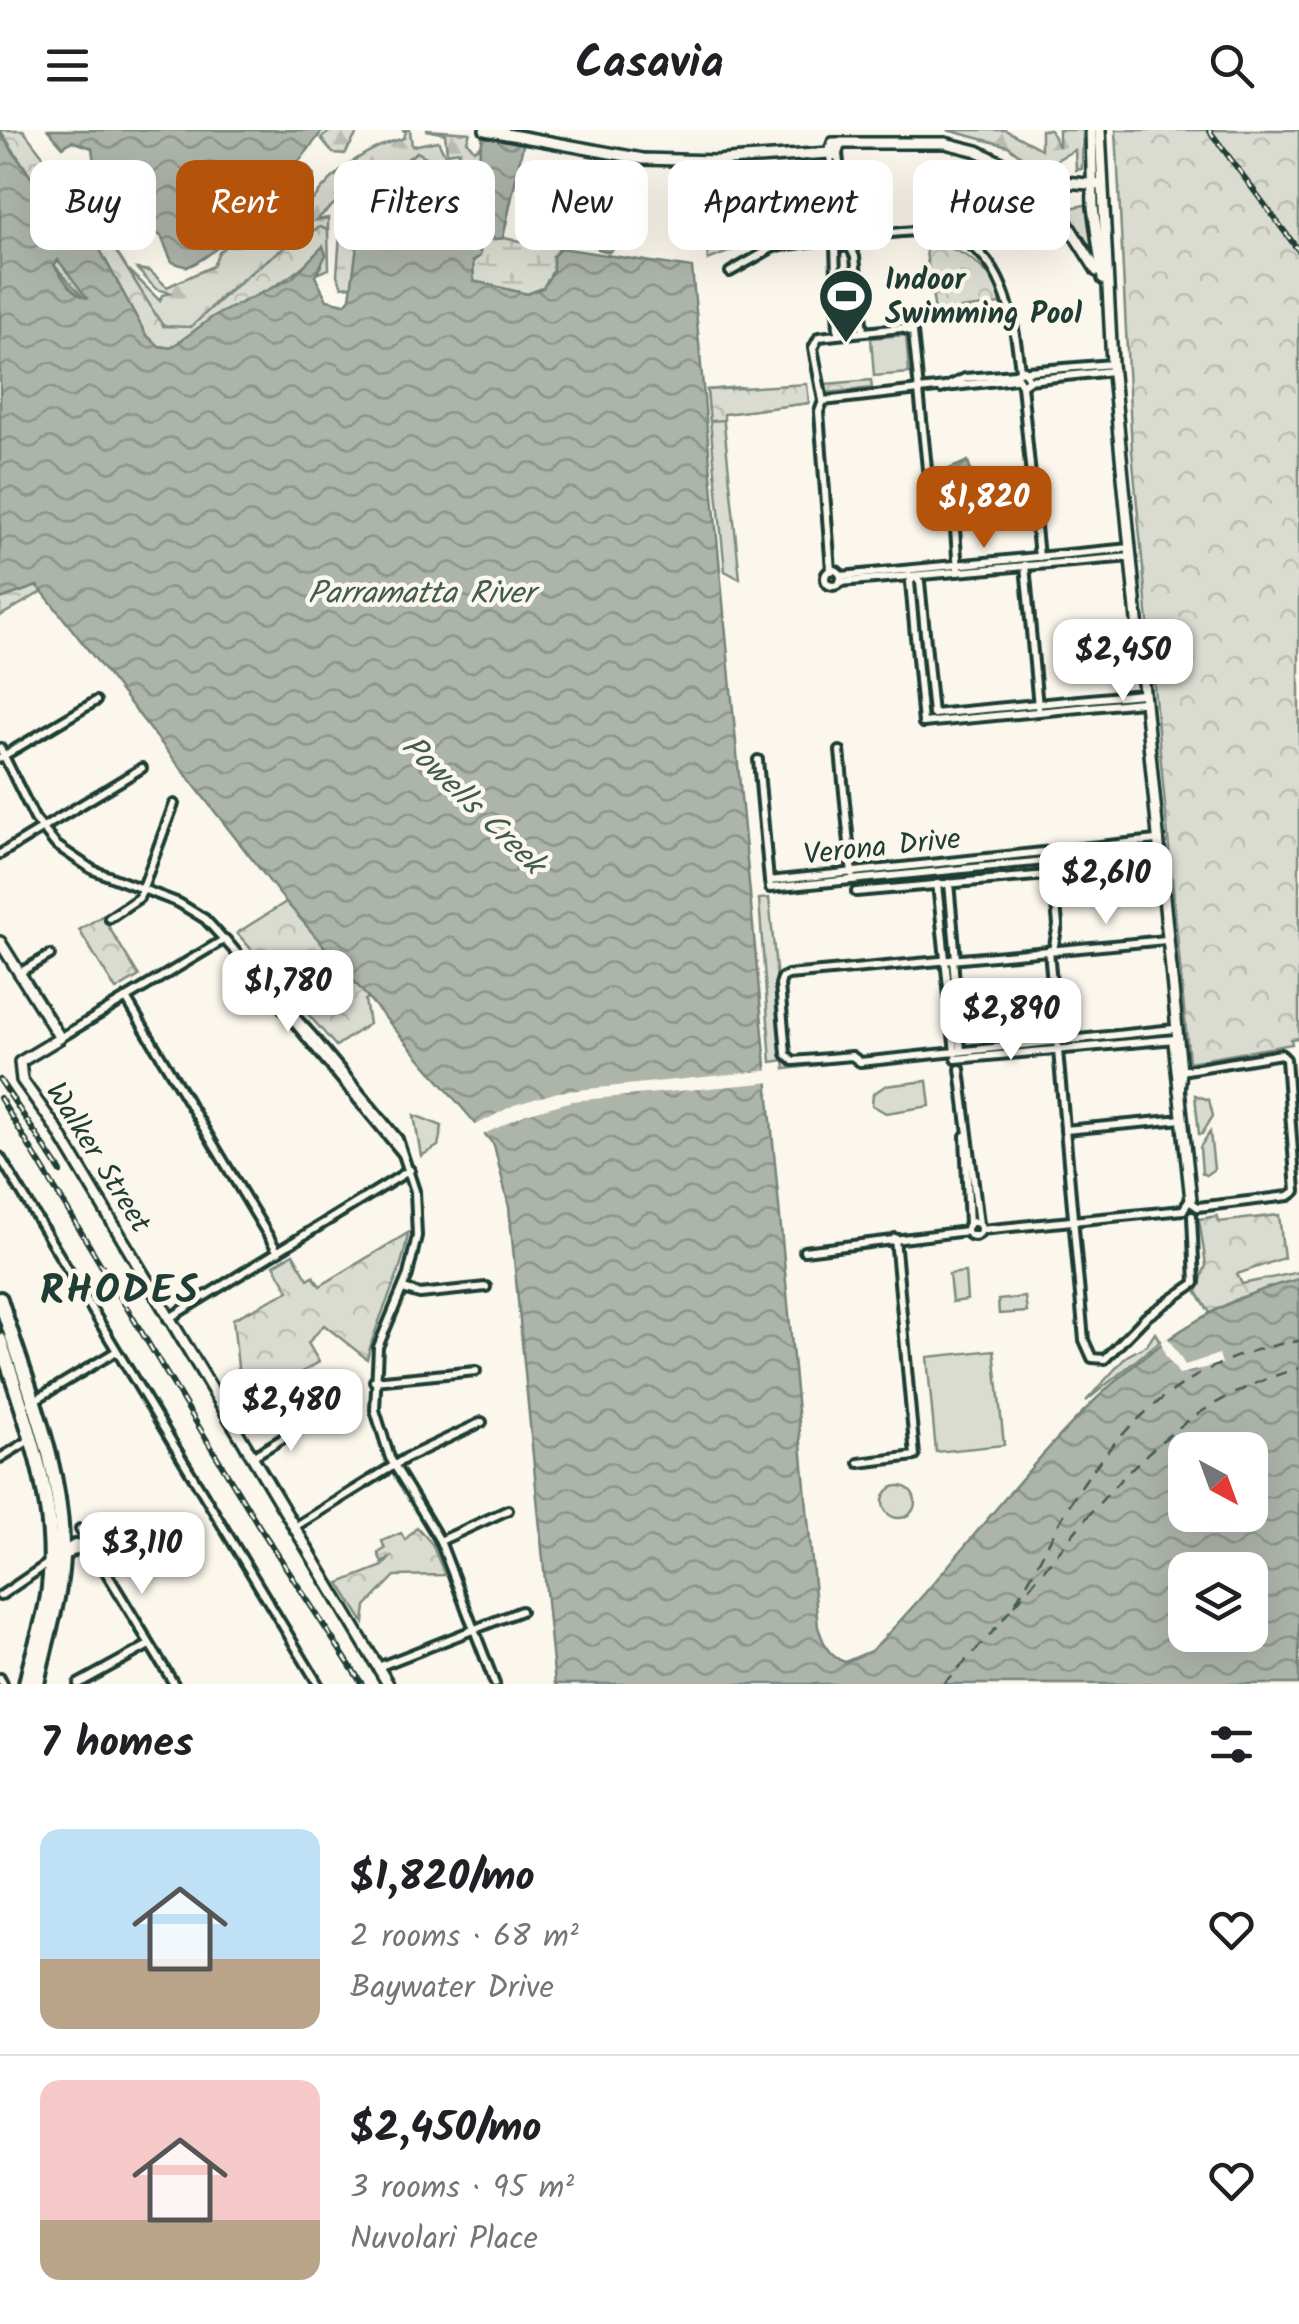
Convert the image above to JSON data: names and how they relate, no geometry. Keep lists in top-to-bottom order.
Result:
{
  "streets": {
    "street": ["Verona Drive", "Walker Street"]
  },
  "districts": ["RHODES"],
  "water": ["Parramatta River", "Powells Creek"],
  "places": {
    "sports": ["Indoor Swimming Pool"]
  },
  "north": "bottom right",
  "page": {
    "header": "Casavia",
    "chip": [
      "Buy",
      "Rent",
      "Filters",
      "New",
      "Apartment",
      "House"
    ],
    "price": [
      "$1,820",
      "$2,450",
      "$2,610",
      "$1,780",
      "$2,890",
      "$2,480",
      "$3,110"
    ],
    "heading": "7 homes",
    "list": [
      {
        "name": "$1,820/mo",
        "note": "2 rooms · 68 m² · Baywater Drive"
      },
      {
        "name": "$2,450/mo",
        "note": "3 rooms · 95 m² · Nuvolari Place"
      }
    ]
  }
}
